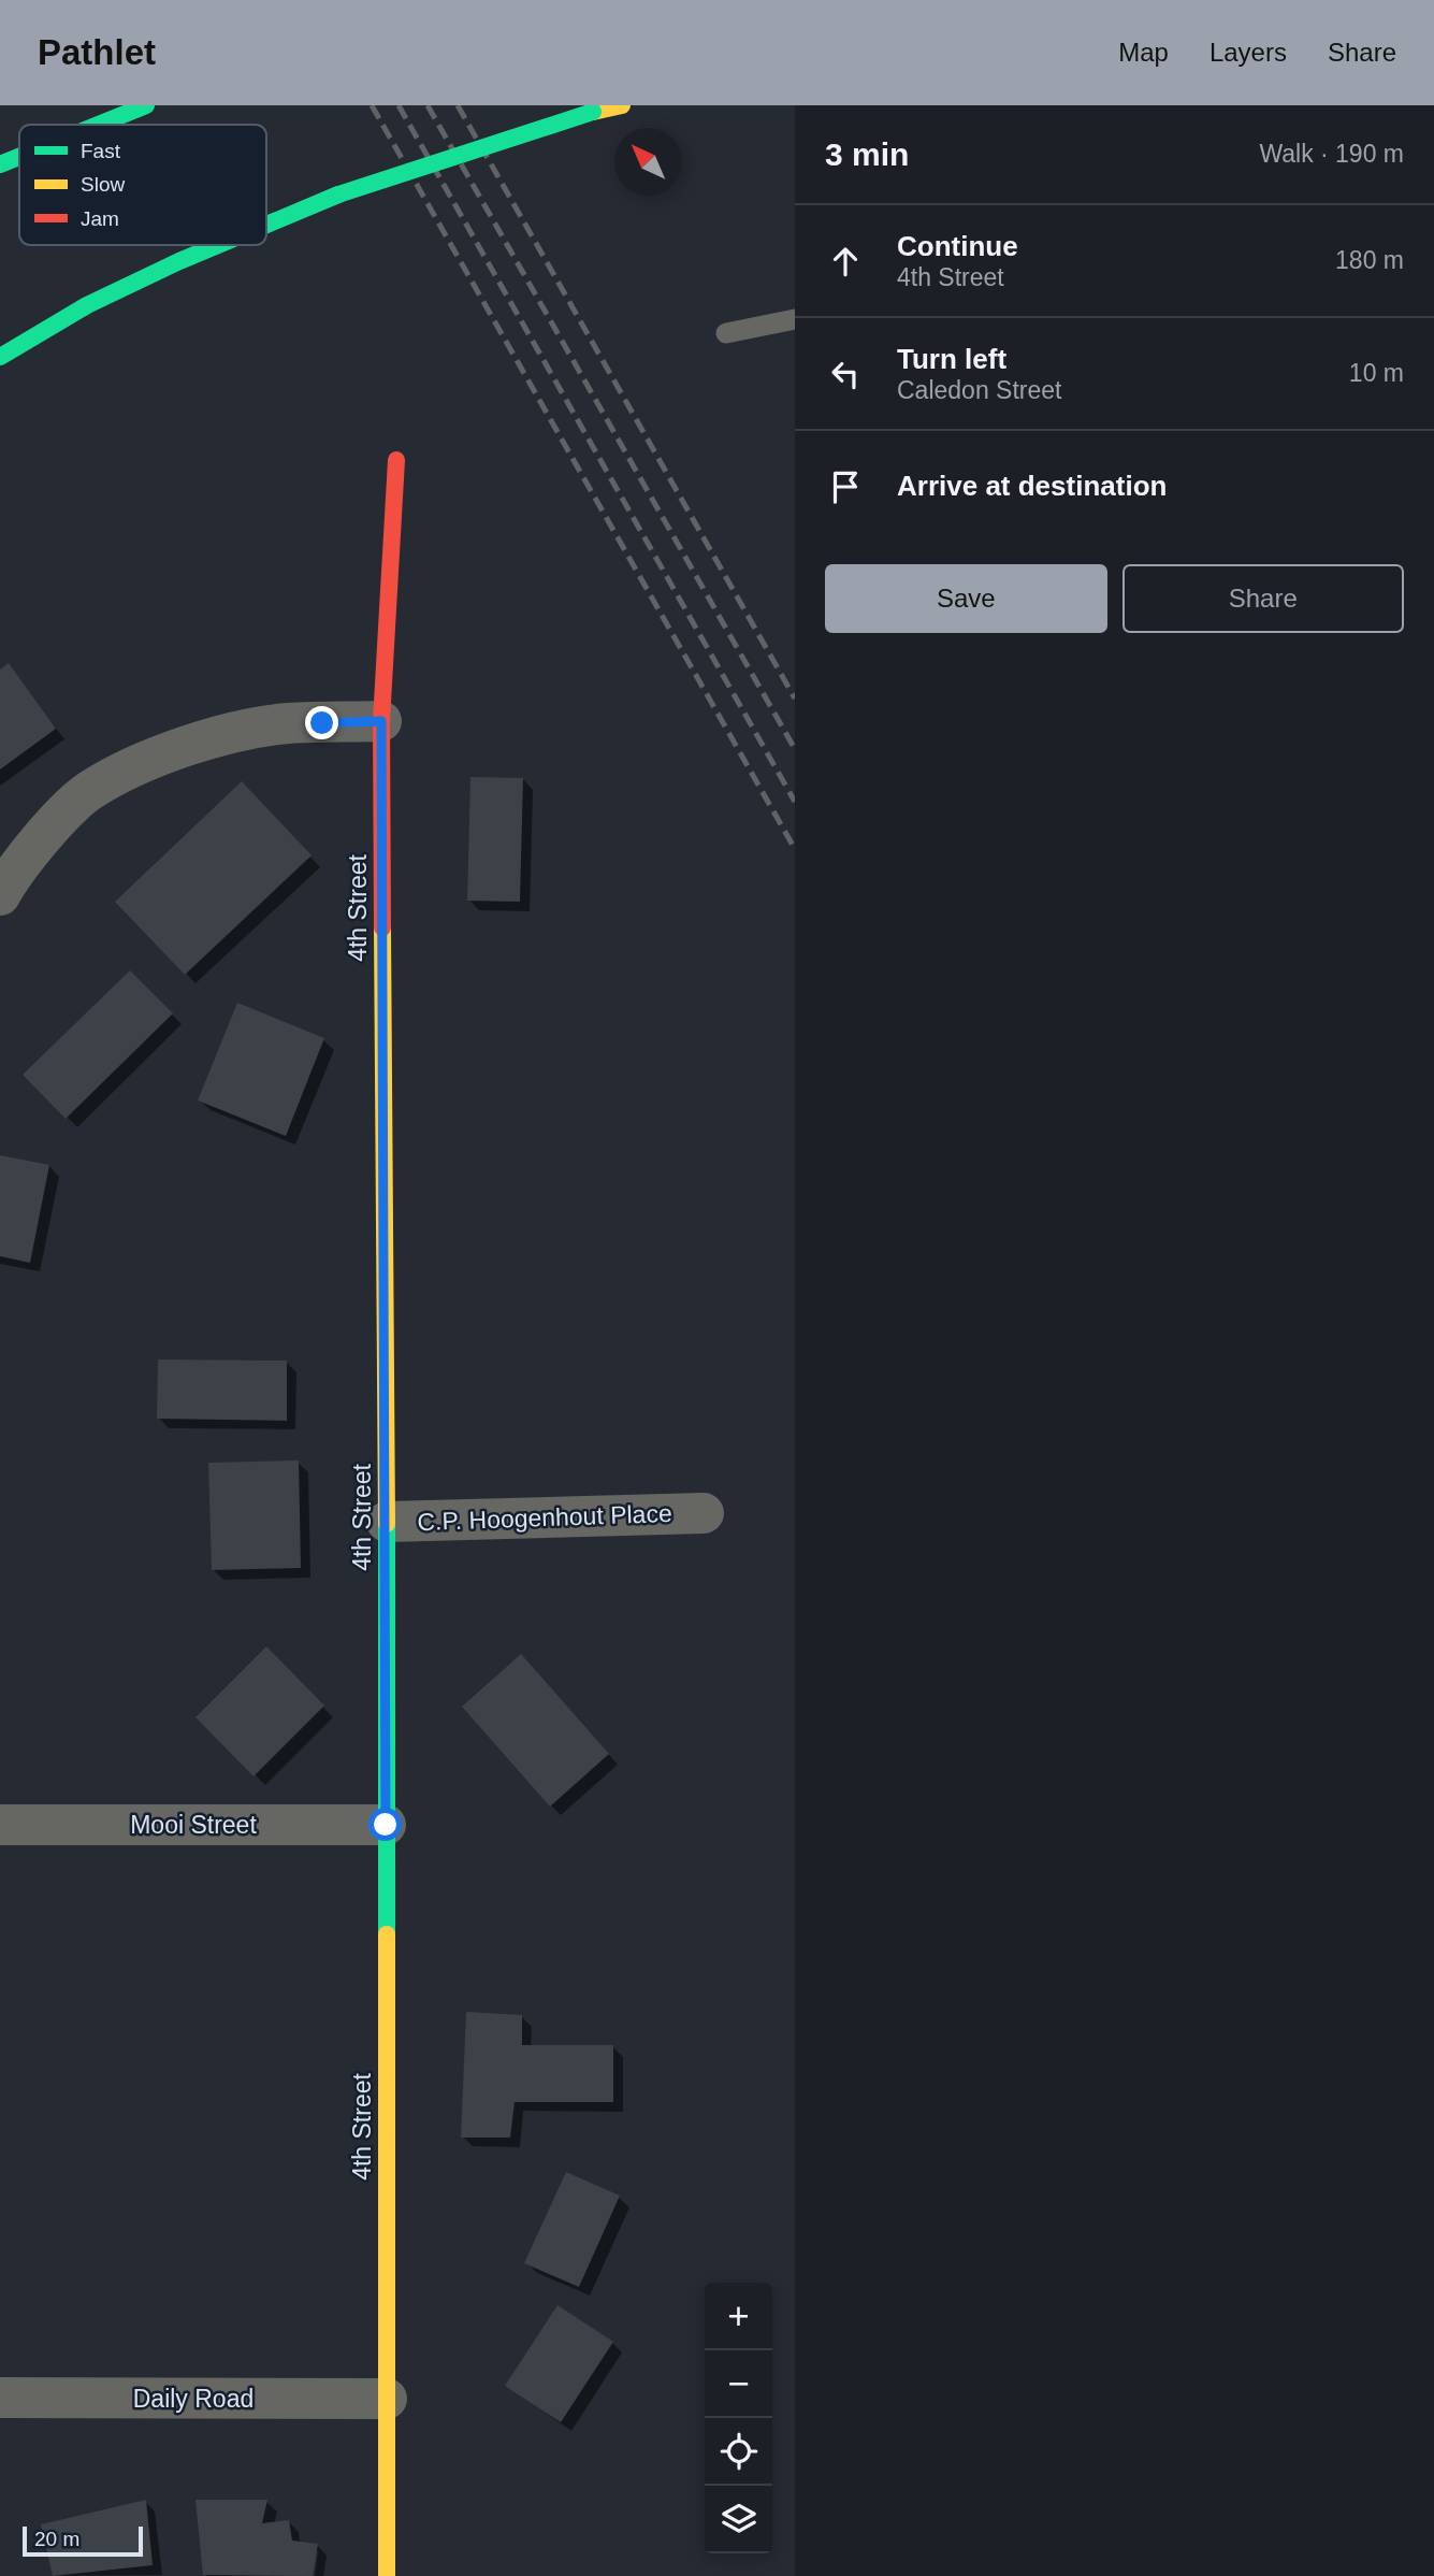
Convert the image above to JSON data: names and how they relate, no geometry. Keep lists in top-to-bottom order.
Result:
{
  "streets": {
    "main road": ["4th Street"],
    "street": ["C.P. Hoogenhout Place", "Mooi Street", "Daily Road"]
  },
  "crossings": [
    ["4th Street", "C.P. Hoogenhout Place"],
    ["4th Street", "Mooi Street"],
    ["4th Street", "Daily Road"]
  ],
  "legend": ["Fast", "Slow", "Jam"],
  "scale_bar": "20 m",
  "north": "top left",
  "page": {
    "header": "Pathlet",
    "nav": ["Map", "Layers", "Share"],
    "heading": ["3 min", "Walk · 190 m"],
    "list": [
      ["Continue", "4th Street", "180 m"],
      ["Turn left", "Caledon Street", "10 m"],
      "Arrive at destination"
    ],
    "buttons": ["Save", "Share"],
    "map_buttons": ["+", "−"],
    "scale": "20 m"
  }
}
